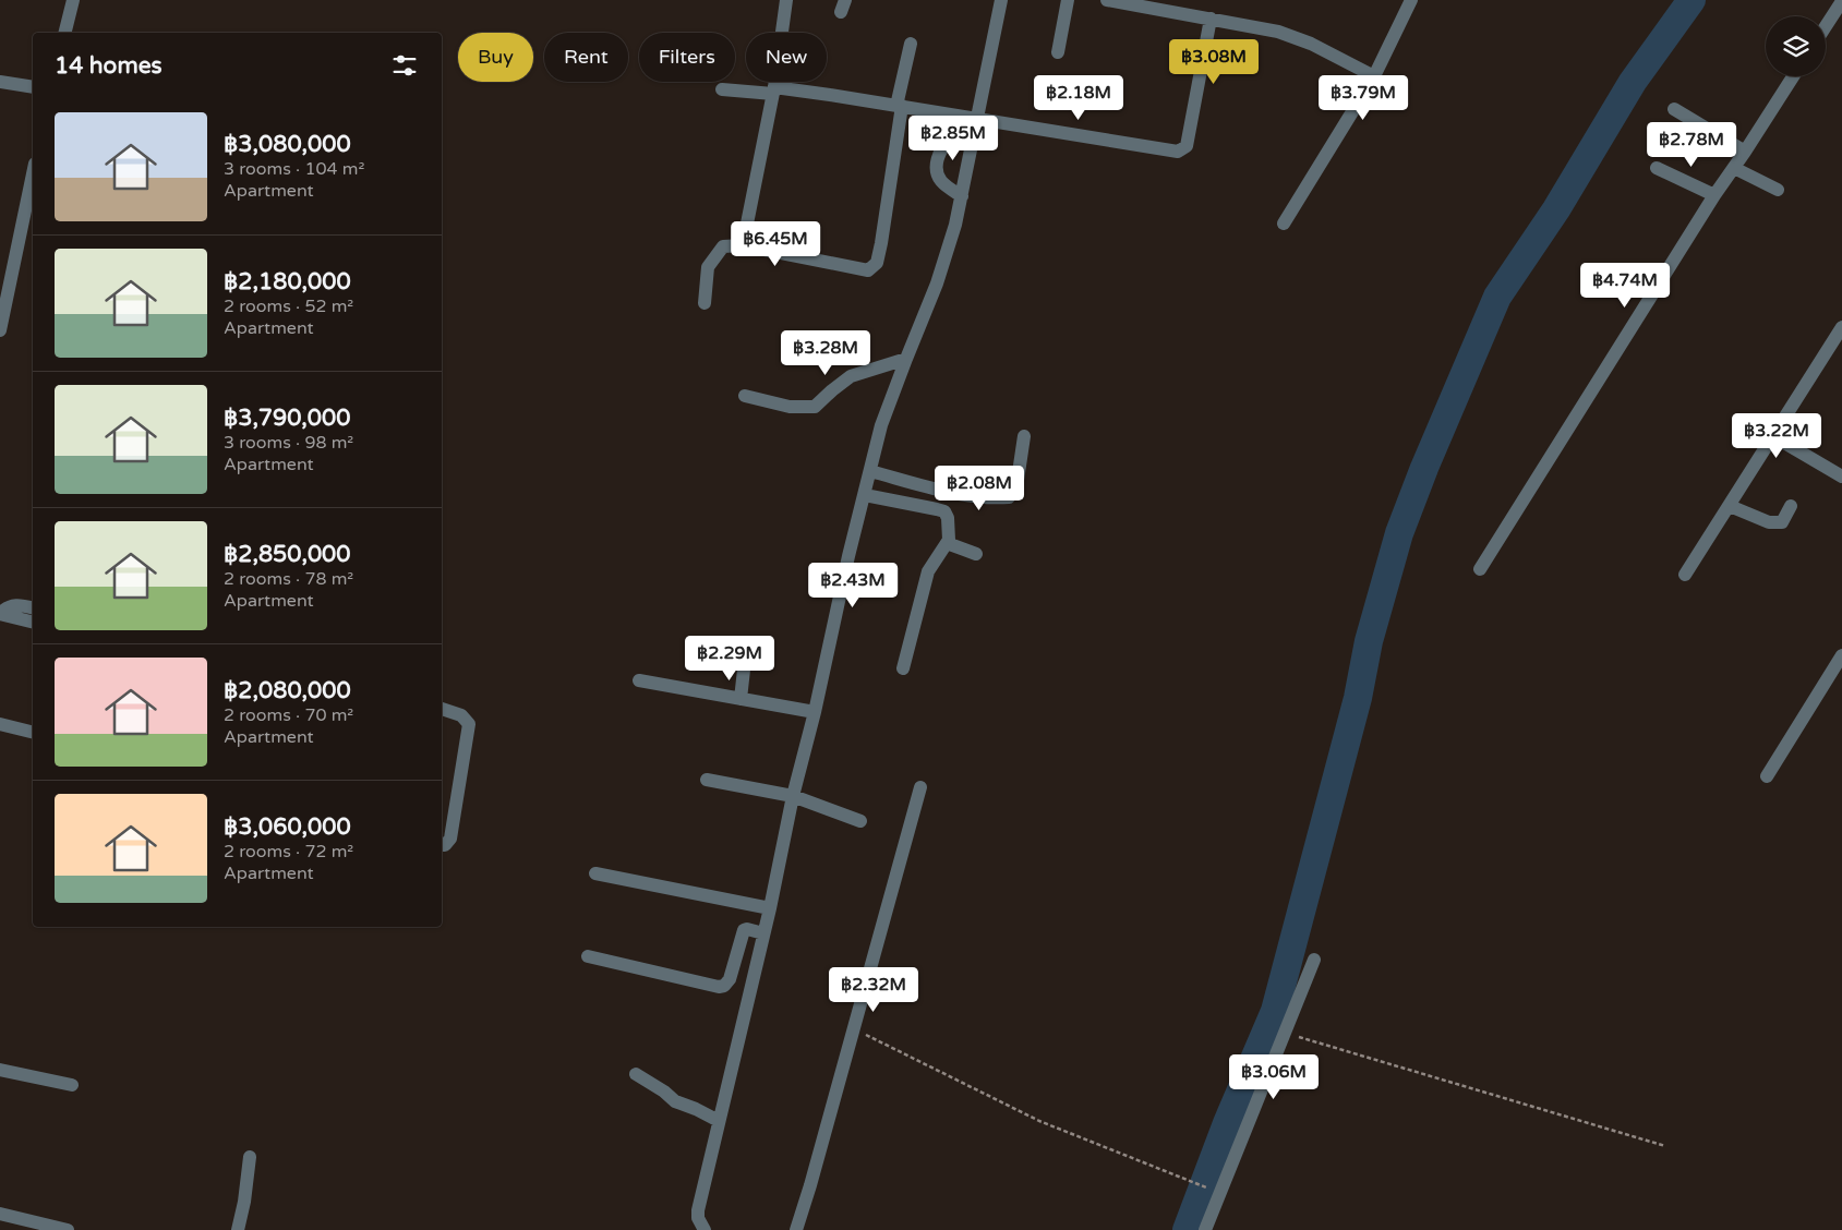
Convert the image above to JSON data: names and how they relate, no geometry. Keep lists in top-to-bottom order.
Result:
{
  "page": {
    "chip": [
      "Buy",
      "Rent",
      "Filters",
      "New"
    ],
    "heading": "14 homes",
    "price": [
      "฿3.08M",
      "฿2.18M",
      "฿3.79M",
      "฿2.85M",
      "฿2.78M",
      "฿6.45M",
      "฿4.74M",
      "฿3.28M",
      "฿3.22M",
      "฿2.08M",
      "฿2.43M",
      "฿2.29M",
      "฿2.32M",
      "฿3.06M"
    ],
    "list": [
      {
        "name": "฿3,080,000",
        "note": "3 rooms · 104 m² · Apartment"
      },
      {
        "name": "฿2,180,000",
        "note": "2 rooms · 52 m² · Apartment"
      },
      {
        "name": "฿3,790,000",
        "note": "3 rooms · 98 m² · Apartment"
      },
      {
        "name": "฿2,850,000",
        "note": "2 rooms · 78 m² · Apartment"
      },
      {
        "name": "฿2,080,000",
        "note": "2 rooms · 70 m² · Apartment"
      },
      {
        "name": "฿3,060,000",
        "note": "2 rooms · 72 m² · Apartment"
      }
    ]
  }
}
